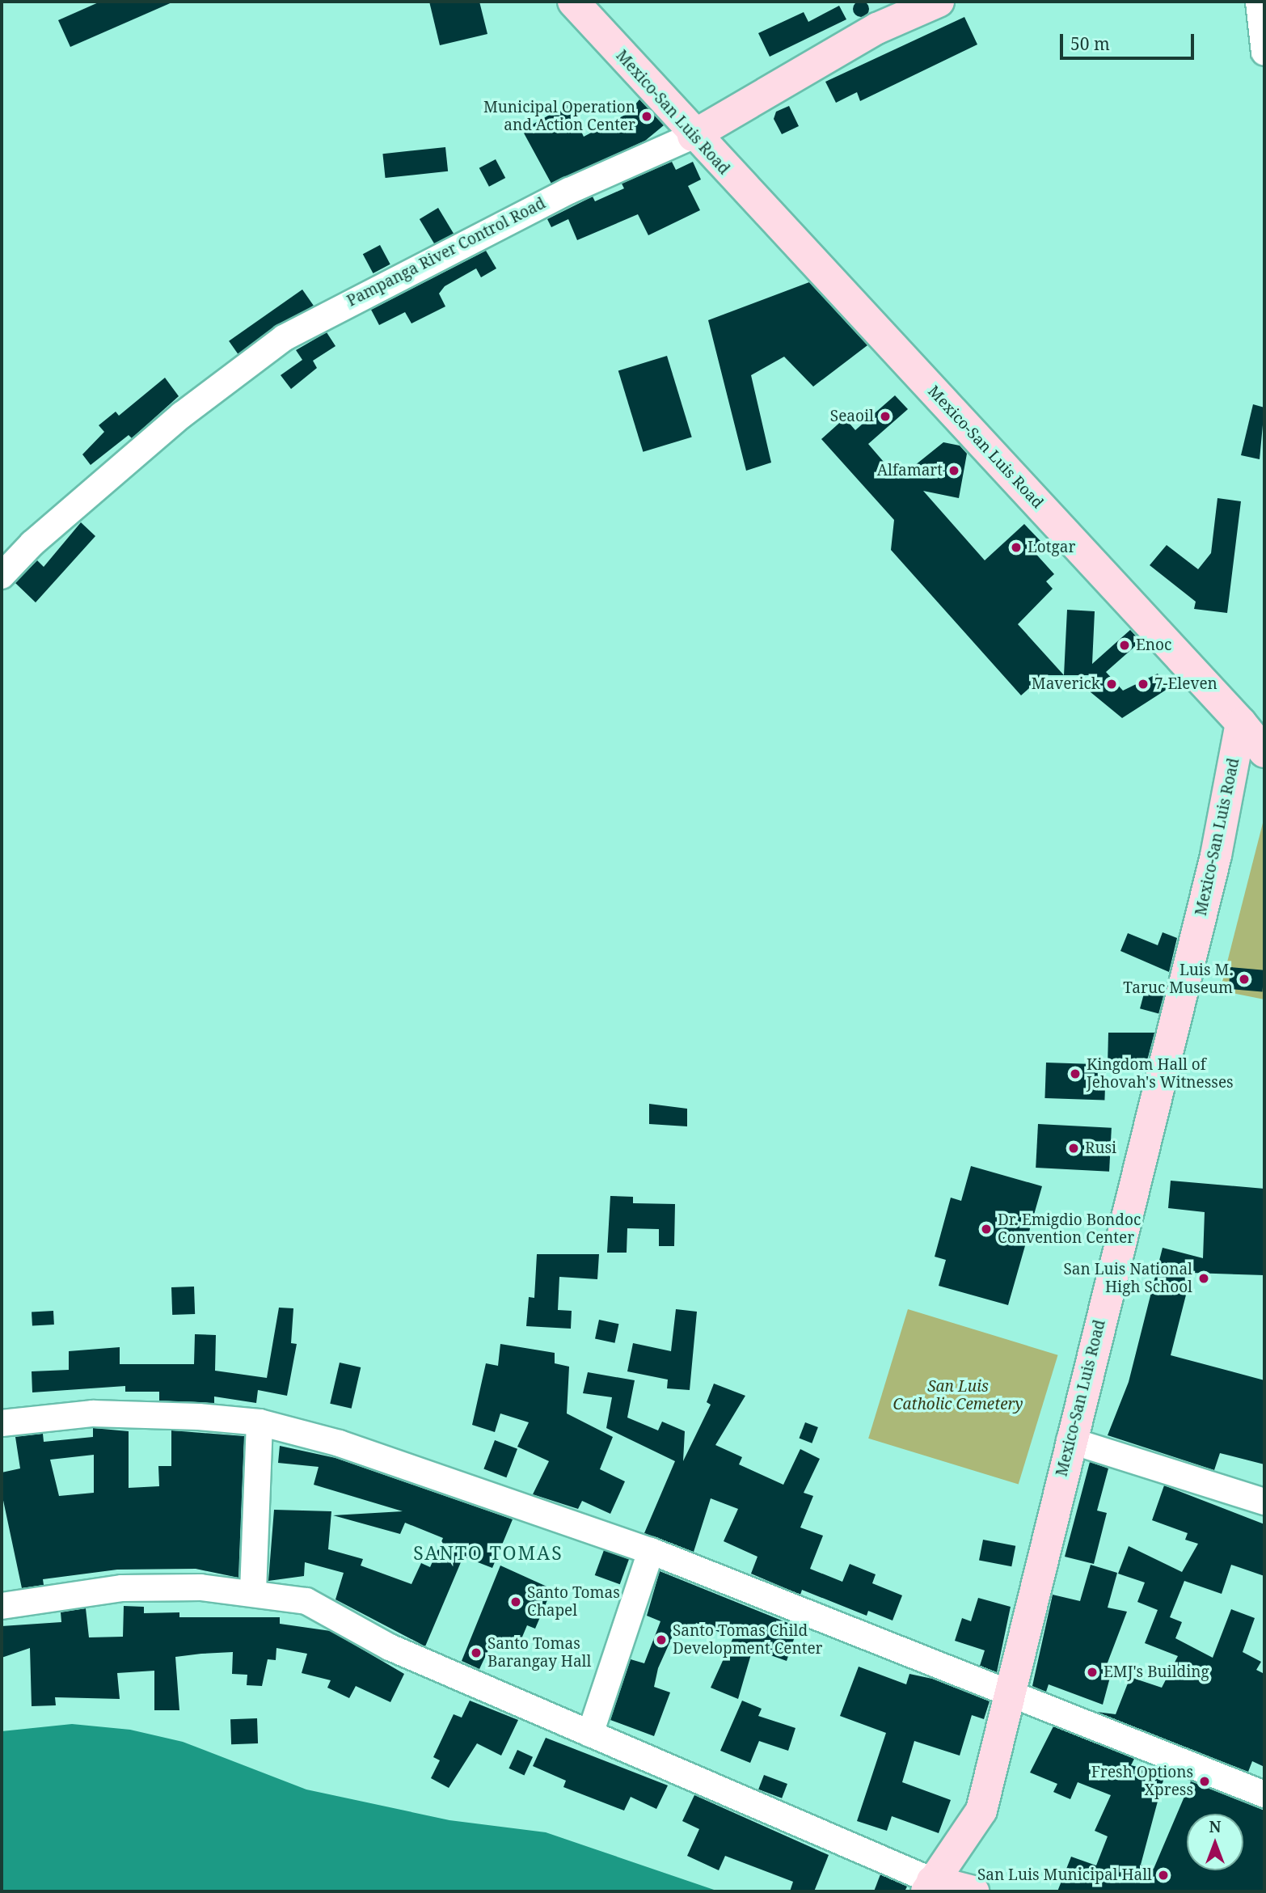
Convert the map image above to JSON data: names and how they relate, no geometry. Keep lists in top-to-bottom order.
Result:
{
  "streets": {
    "main road": ["Mexico-San Luis Road", "Pampanga River Control Road"]
  },
  "crossings": [
    ["Mexico-San Luis Road", "Pampanga River Control Road"]
  ],
  "districts": ["SANTO TOMAS"],
  "parks": ["San Luis Catholic Cemetery"],
  "places": [
    "Municipal Operation and Action Center",
    "Seaoil",
    "Alfamart",
    "Lotgar",
    "Enoc",
    "Maverick",
    "7-Eleven",
    "Luis M. Taruc Museum",
    "Kingdom Hall of Jehovah's Witnesses",
    "Rusi",
    "Dr. Emigdio Bondoc Convention Center",
    "San Luis National High School",
    "Santo Tomas Chapel",
    "Santo Tomas Child Development Center",
    "Santo Tomas Barangay Hall",
    "EMJ's Building",
    "Fresh Options Xpress",
    "San Luis Municipal Hall"
  ],
  "scale_bar": "50 m",
  "north": "top"
}
